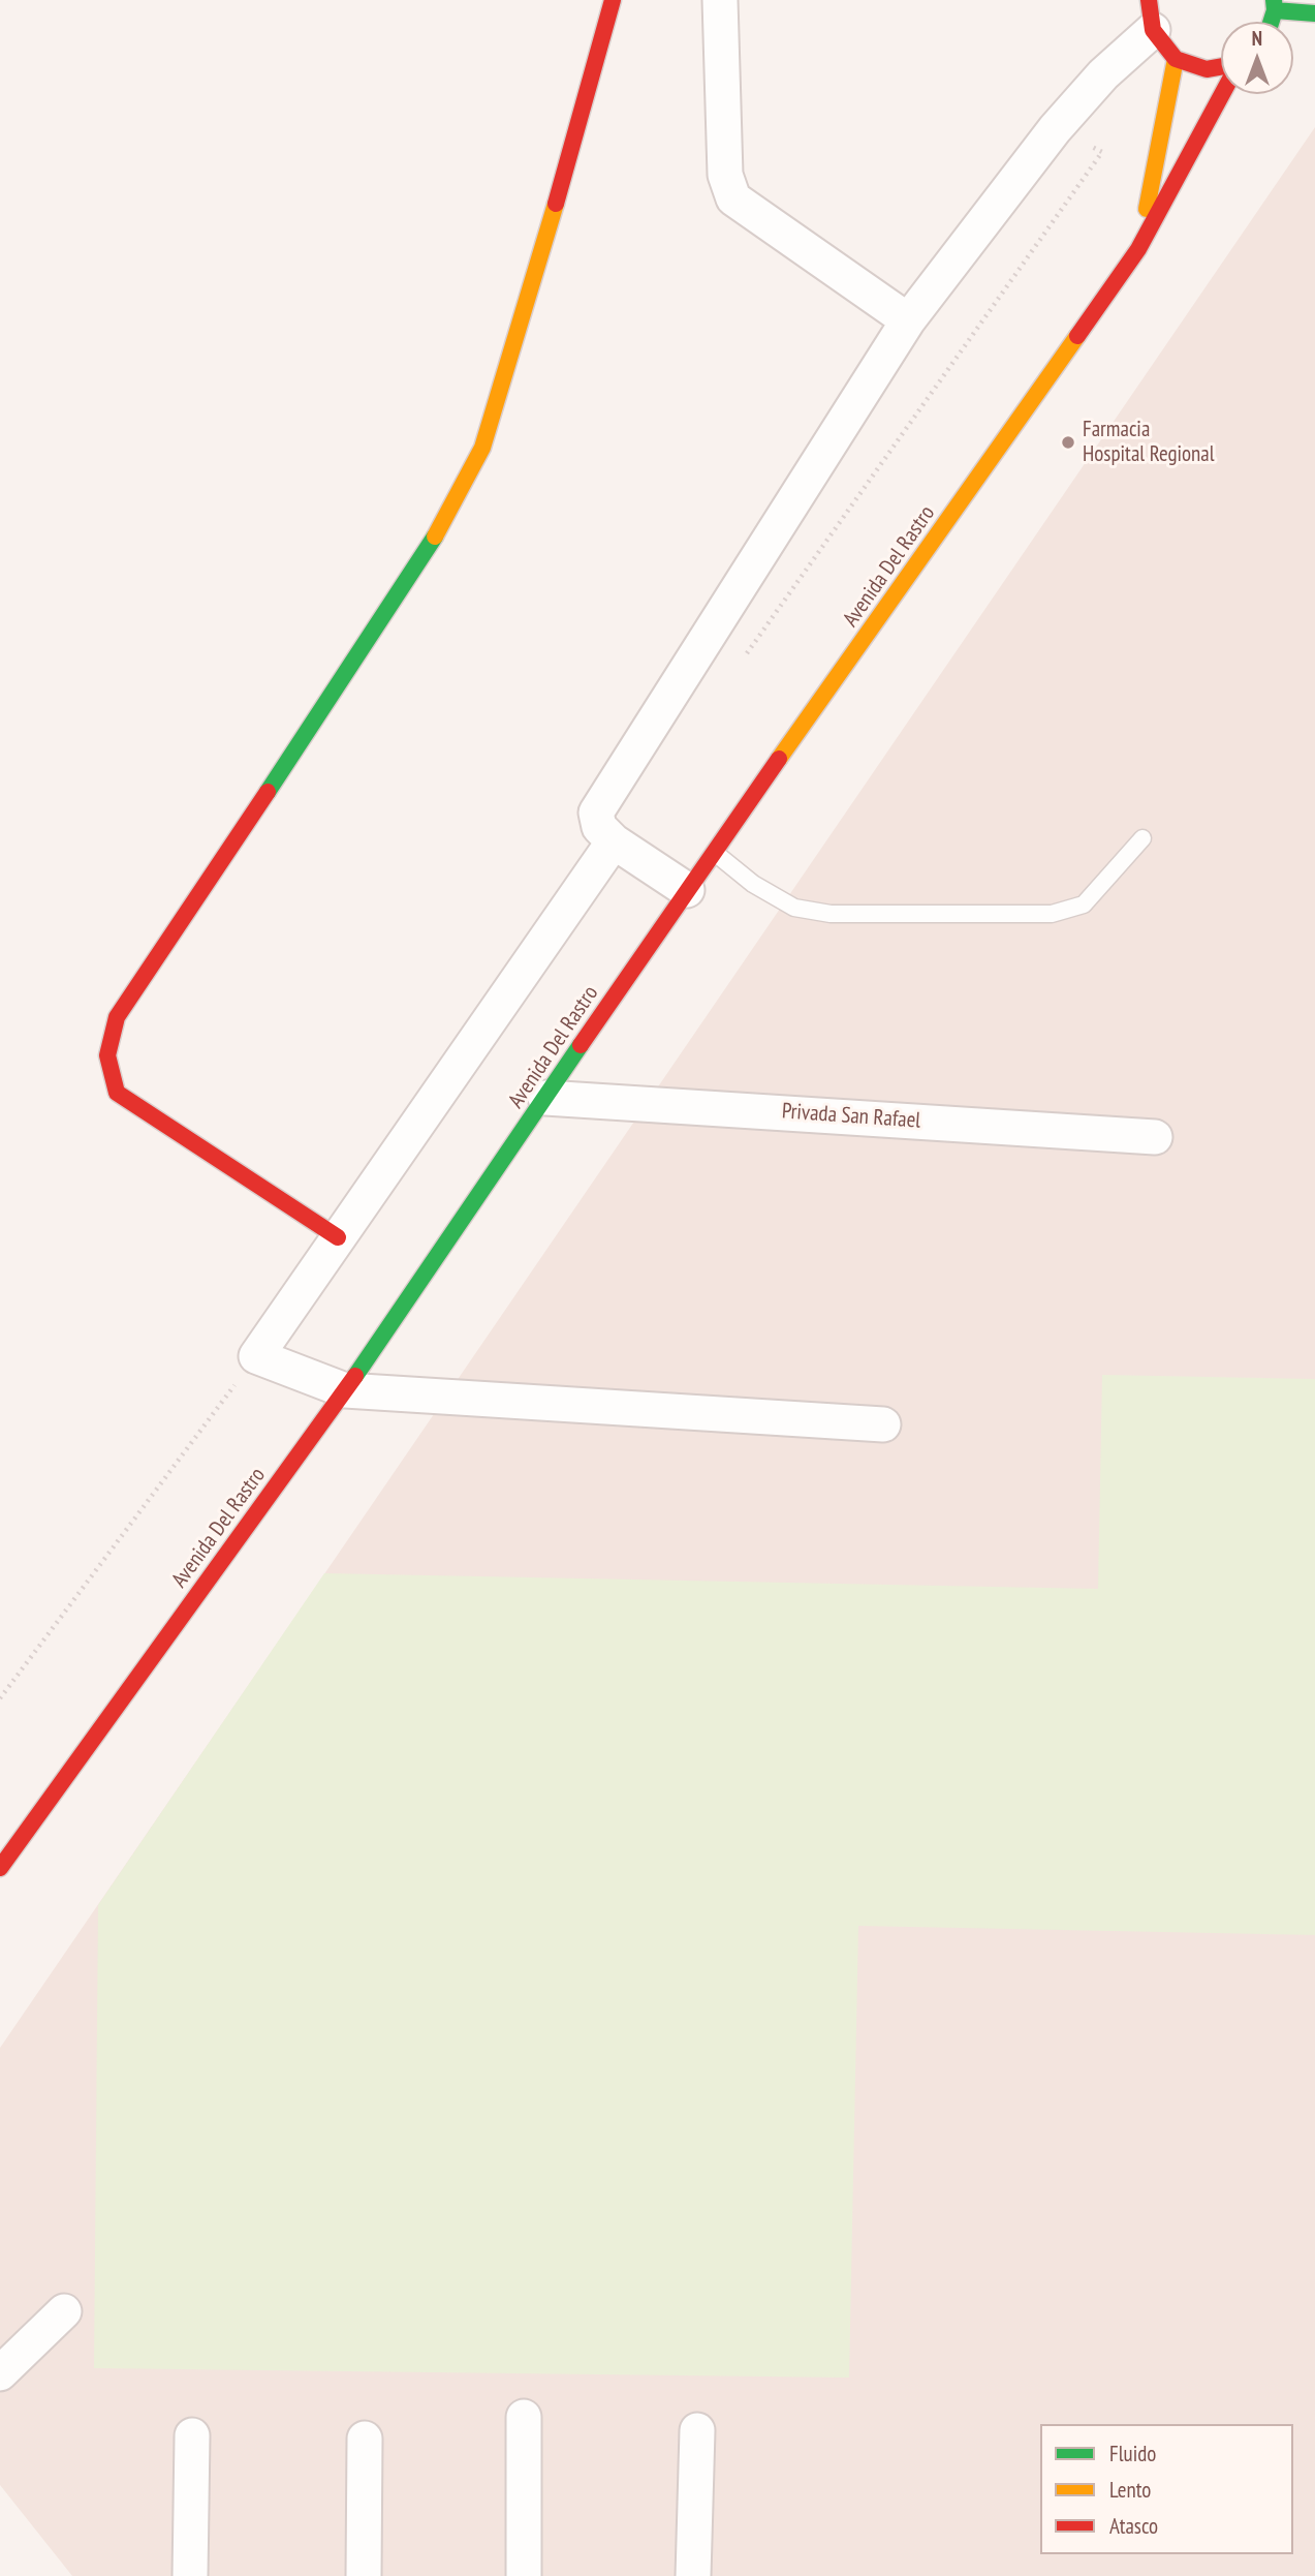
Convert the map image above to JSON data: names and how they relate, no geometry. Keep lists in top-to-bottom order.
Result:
{
  "streets": {
    "main road": ["Avenida Del Rastro"],
    "street": ["Privada San Rafael"]
  },
  "crossings": [
    ["Avenida Del Rastro", "Privada San Rafael"]
  ],
  "places": ["Farmacia Hospital Regional"],
  "legend": ["Fluido", "Lento", "Atasco"],
  "north": "top"
}
